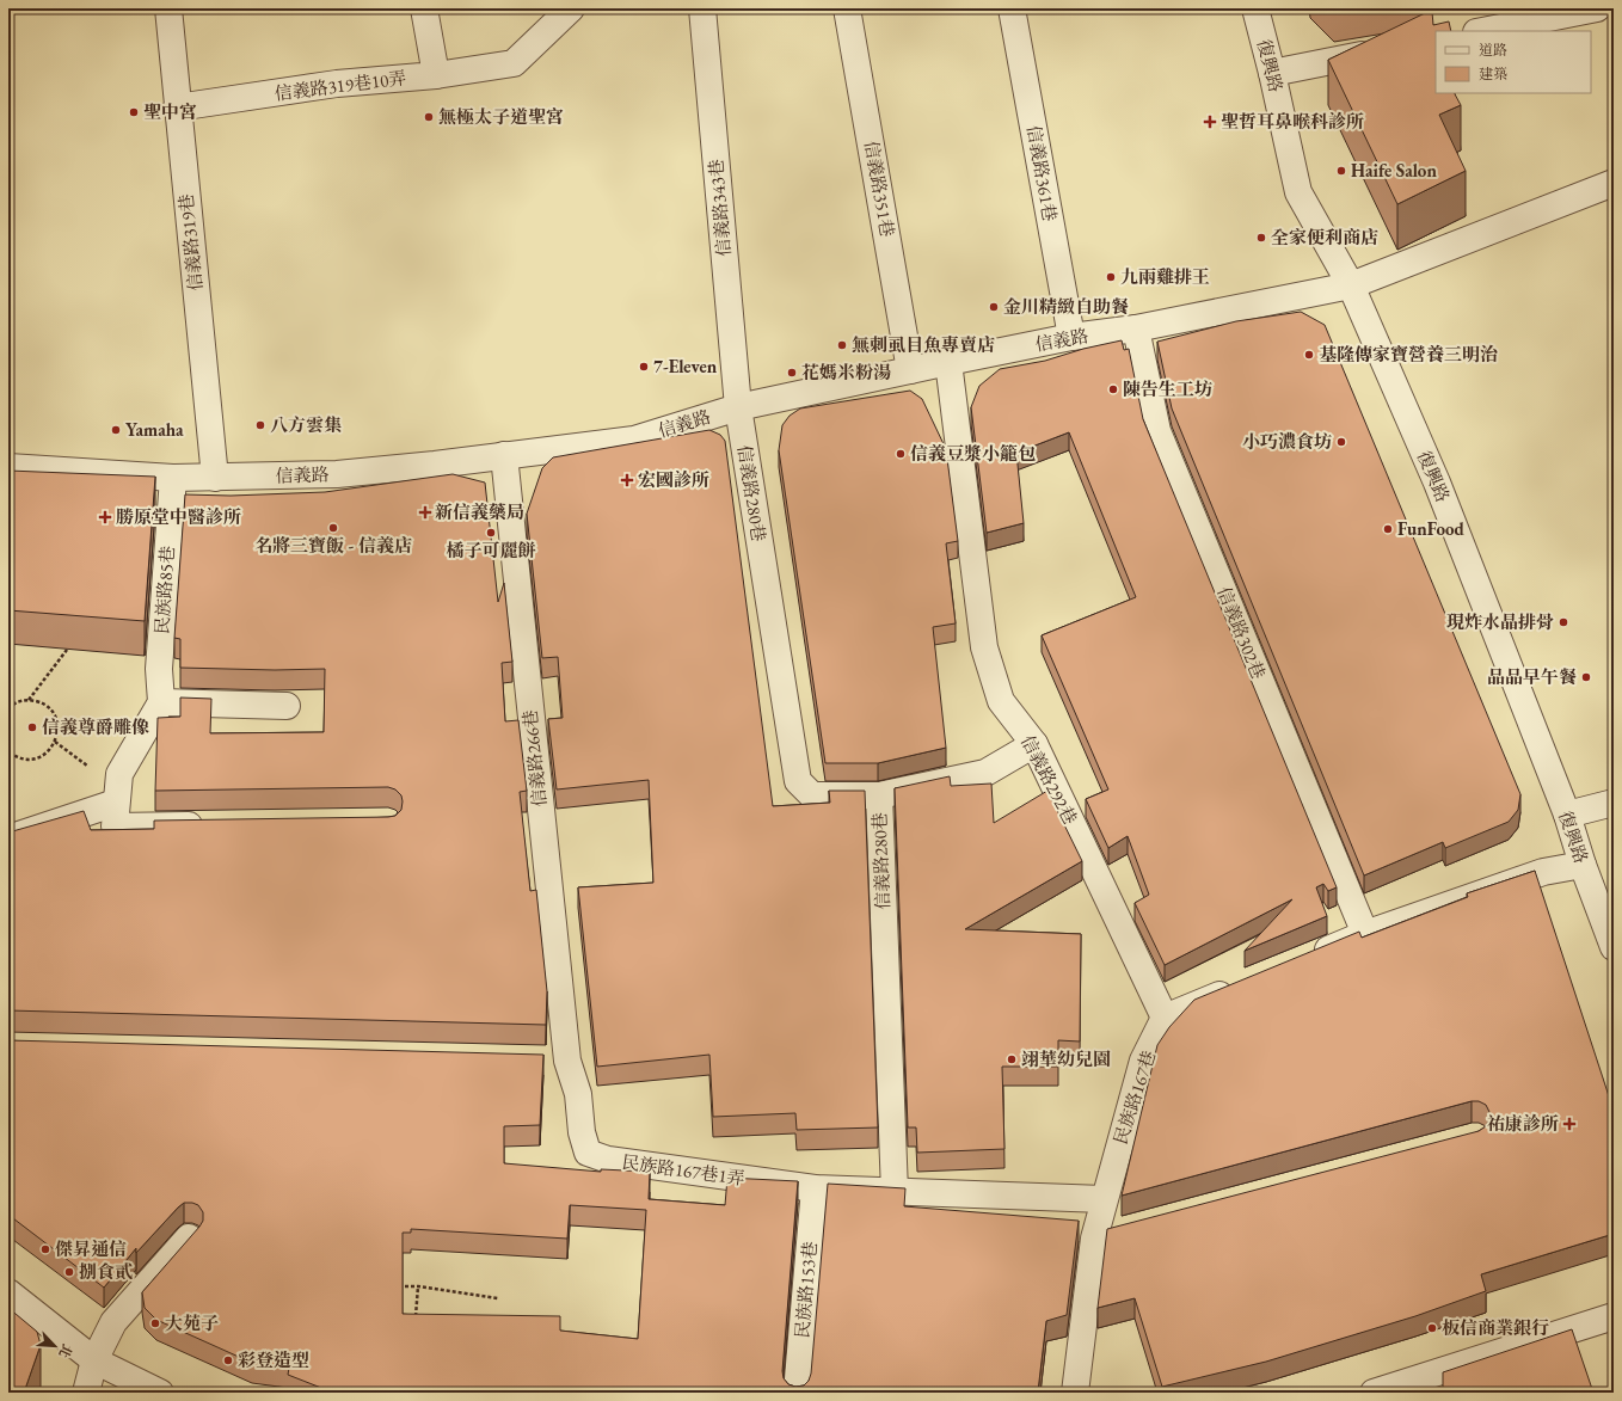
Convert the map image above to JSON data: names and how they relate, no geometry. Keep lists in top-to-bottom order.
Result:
{
  "streets": {
    "street": [
      "復興路",
      "信義路319巷10弄",
      "信義路361巷",
      "信義路351巷",
      "信義路343巷",
      "信義路319巷",
      "信義路",
      "信義路280巷",
      "民族路85巷",
      "信義路302巷",
      "信義路266巷",
      "信義路292巷",
      "民族路167巷",
      "民族路167巷1弄",
      "民族路153巷"
    ]
  },
  "crossings": [
    ["復興路", "信義路"],
    ["信義路319巷10弄", "信義路319巷"],
    ["信義路361巷", "信義路"],
    ["信義路351巷", "信義路"],
    ["信義路343巷", "信義路"],
    ["信義路343巷", "信義路280巷"],
    ["信義路319巷", "信義路"],
    ["信義路", "信義路280巷"],
    ["信義路", "民族路85巷"],
    ["信義路", "信義路302巷"],
    ["信義路", "信義路266巷"],
    ["信義路", "信義路292巷"],
    ["信義路280巷", "民族路167巷1弄"],
    ["信義路266巷", "民族路167巷1弄"],
    ["信義路292巷", "民族路167巷"],
    ["民族路167巷", "民族路167巷1弄"],
    ["民族路167巷1弄", "民族路153巷"]
  ],
  "places": {
    "other": [
      "聖中宮",
      "無極太子道聖宮",
      "Haife Salon",
      "全家便利商店",
      "九兩雞排王",
      "金川精緻自助餐",
      "無刺虱目魚專賣店",
      "基隆傳家寶營養三明治",
      "7-Eleven",
      "花媽米粉湯",
      "陳告生工坊",
      "八方雲集",
      "Yamaha",
      "小巧濃食坊",
      "信義豆漿小籠包",
      "名將三寶飯 - 信義店",
      "FunFood",
      "橘子可麗餅",
      "現炸水晶排骨",
      "品品早午餐",
      "信義尊爵雕像",
      "翊華幼兒園",
      "傑昇通信",
      "捌食貳",
      "大苑子",
      "板信商業銀行",
      "彩登造型"
    ],
    "health": [
      "聖哲耳鼻喉科診所",
      "宏國診所",
      "新信義藥局",
      "勝原堂中醫診所",
      "祐康診所"
    ]
  },
  "legend": ["道路", "建築"],
  "north": "bottom right"
}
